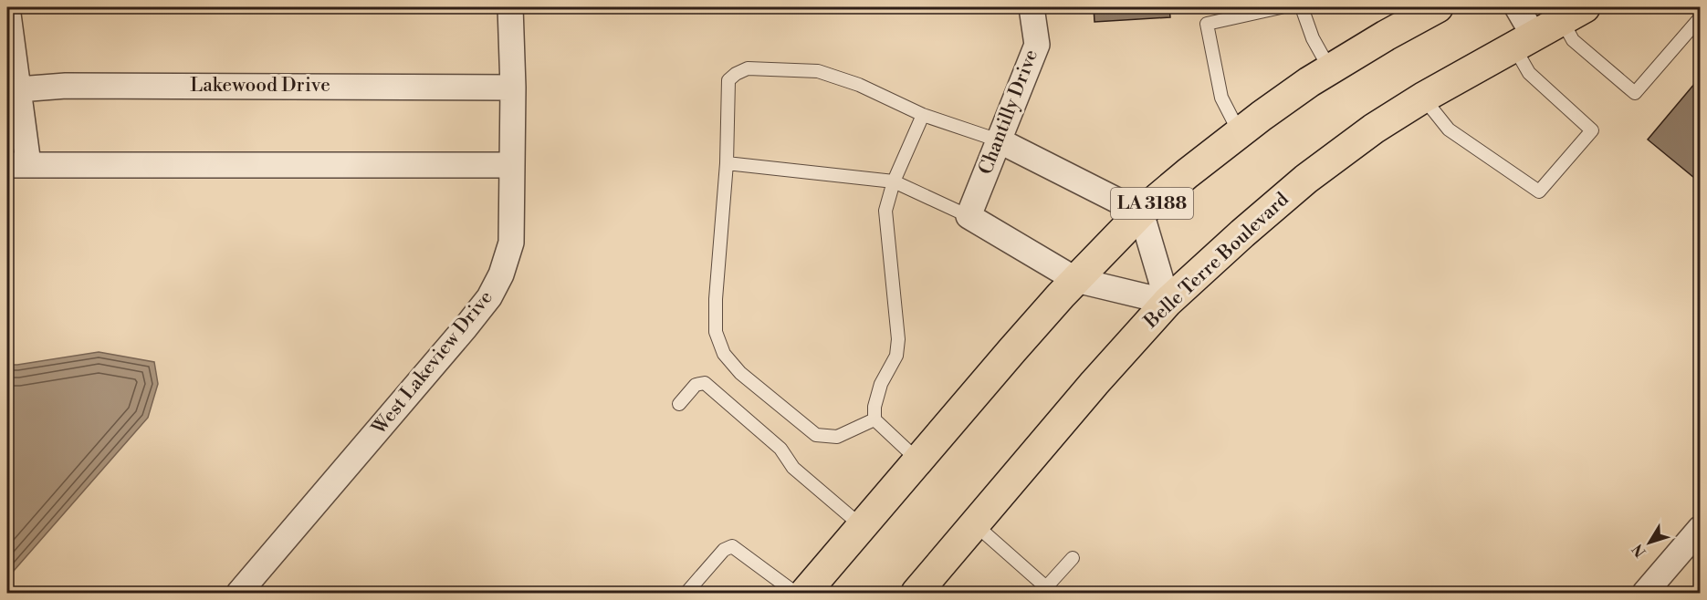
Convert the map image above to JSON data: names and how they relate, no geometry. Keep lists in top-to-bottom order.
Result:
{
  "streets": {
    "highway": ["LA 3188", "Belle Terre Boulevard"],
    "street": ["Lakewood Drive", "Chantilly Drive", "West Lakeview Drive"]
  },
  "crossings": [
    ["Lakewood Drive", "West Lakeview Drive"]
  ],
  "north": "bottom left"
}
